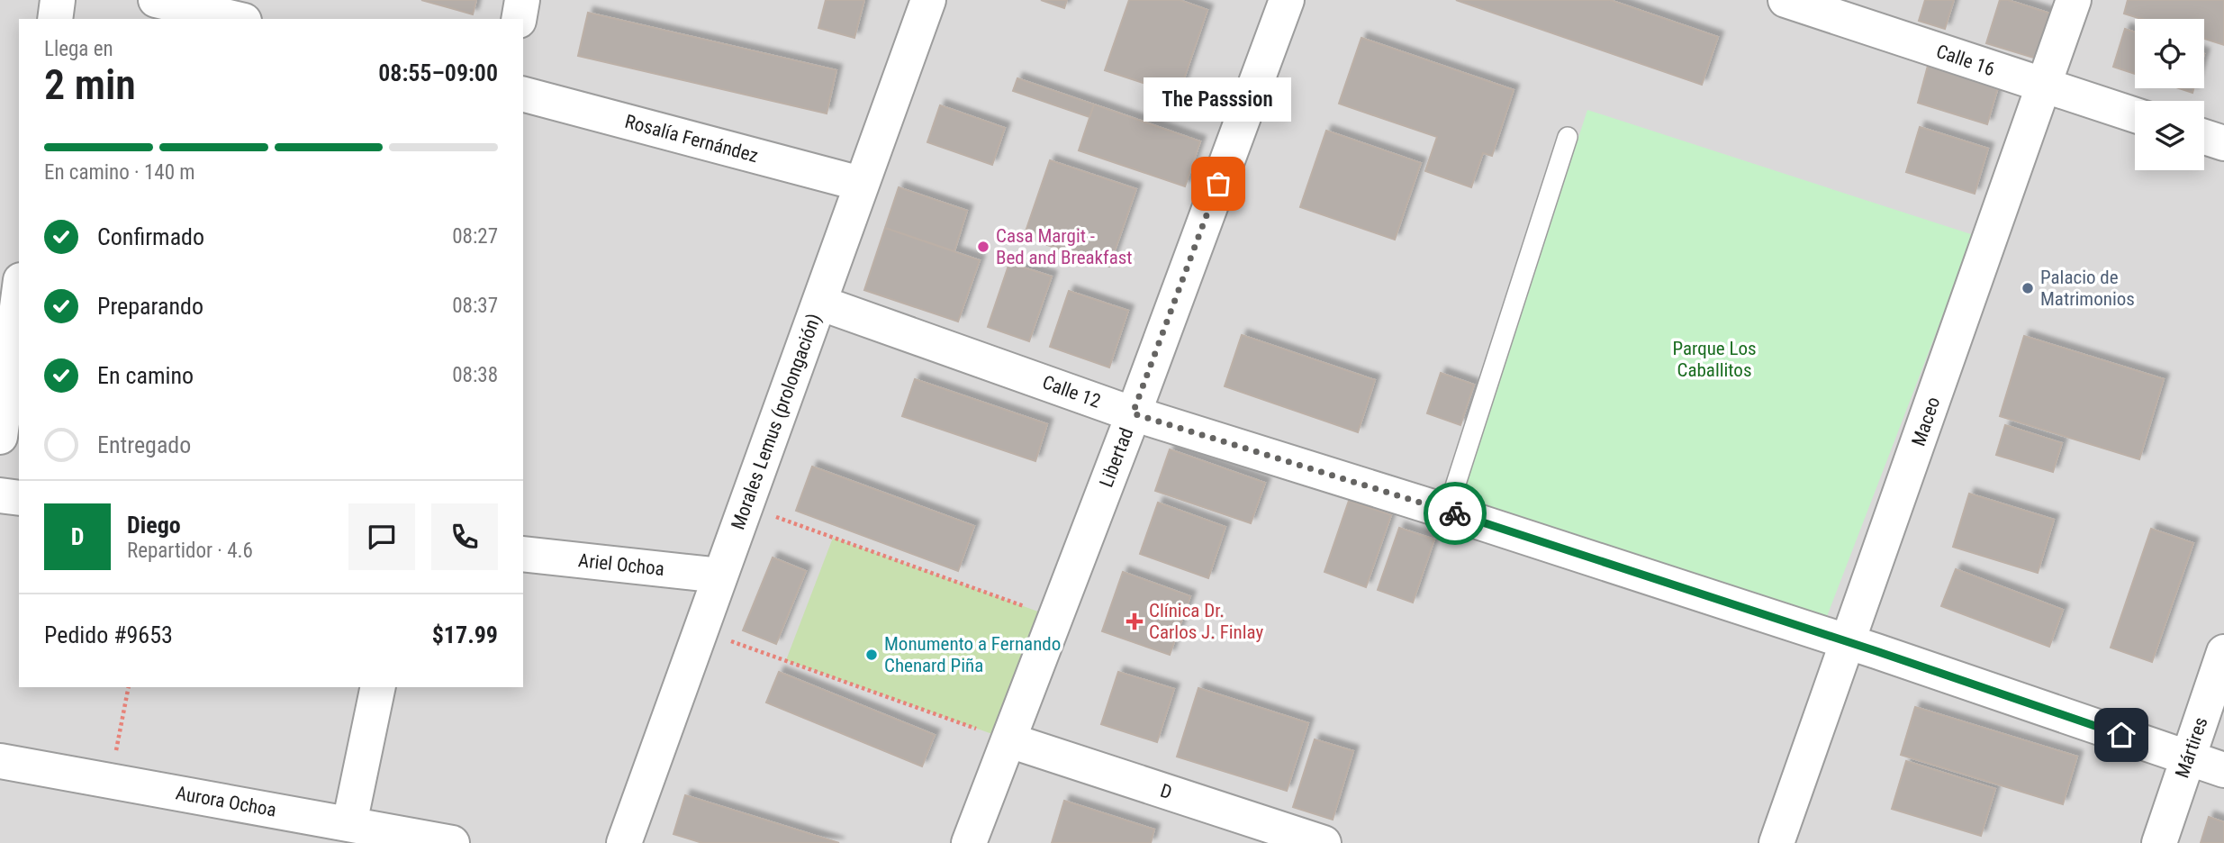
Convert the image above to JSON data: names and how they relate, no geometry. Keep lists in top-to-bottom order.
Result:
{
  "streets": {
    "street": [
      "Calle 16",
      "Rosalía Fernández",
      "Calle 12",
      "Morales Lemus (prolongación)",
      "Maceo",
      "Libertad",
      "Ariel Ochoa",
      "Mártires",
      "D",
      "Aurora Ochoa"
    ]
  },
  "crossings": [
    ["Calle 16", "Maceo"],
    ["Rosalía Fernández", "Morales Lemus (prolongación)"],
    ["Calle 12", "Morales Lemus (prolongación)"],
    ["Calle 12", "Maceo"],
    ["Calle 12", "Libertad"],
    ["Calle 12", "Mártires"],
    ["Morales Lemus (prolongación)", "Ariel Ochoa"],
    ["Libertad", "D"]
  ],
  "parks": ["Parque Los Caballitos"],
  "places": {
    "other": [
      "The Passsion",
      "Casa Margit - Bed and Breakfast",
      "Palacio de Matrimonios",
      "Monumento a Fernando Chenard Piña"
    ],
    "health": ["Clínica Dr. Carlos J. Finlay"]
  },
  "page": {
    "heading": ["2 min", "Llega en", "08:55–09:00"],
    "panel": [
      "Diego",
      "Repartidor · 4.6",
      "Pedido #9653",
      "$17.99"
    ],
    "bubble": "The Passsion",
    "bar": "En camino · 140 m",
    "list": [
      ["Confirmado", "08:27"],
      ["Preparando", "08:37"],
      ["En camino", "08:38"],
      "Entregado"
    ],
    "round": "D"
  }
}
